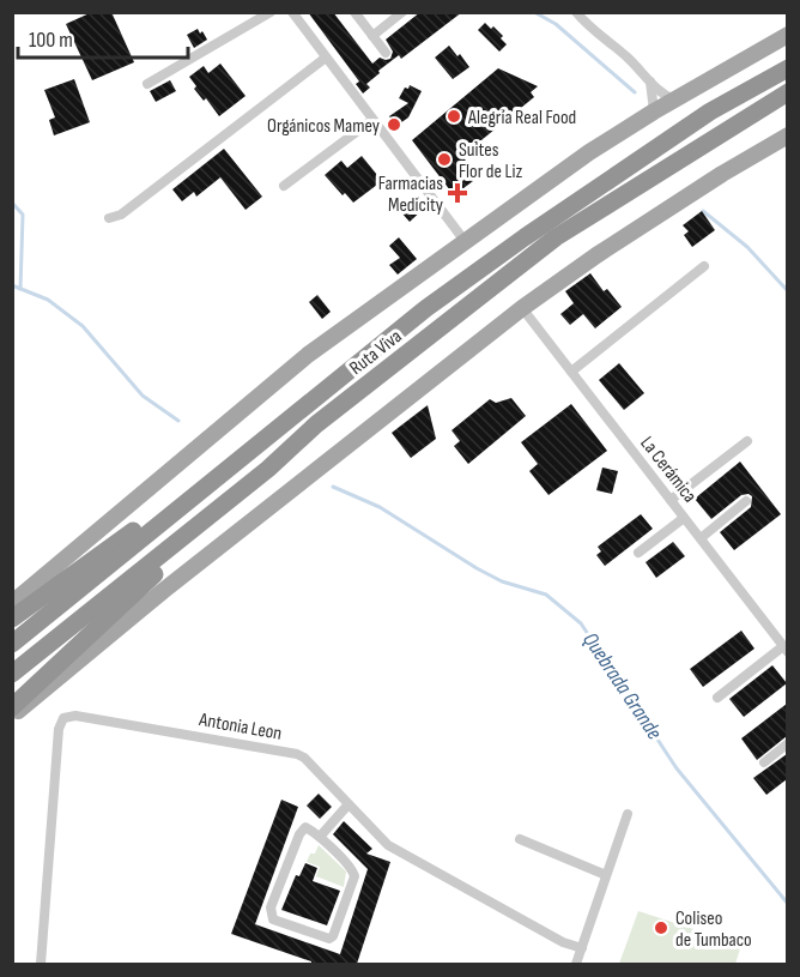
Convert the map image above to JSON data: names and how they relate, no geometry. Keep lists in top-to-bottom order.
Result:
{
  "streets": {
    "highway": ["Ruta Viva"],
    "street": ["La Cerámica", "Antonia Leon"]
  },
  "water": ["Quebrada Grande"],
  "places": {
    "other": [
      "Alegría Real Food",
      "Orgánicos Mamey",
      "Suites Flor de Liz",
      "Coliseo de Tumbaco"
    ],
    "health": ["Farmacias Medicity"]
  },
  "scale_bar": "100 m"
}
